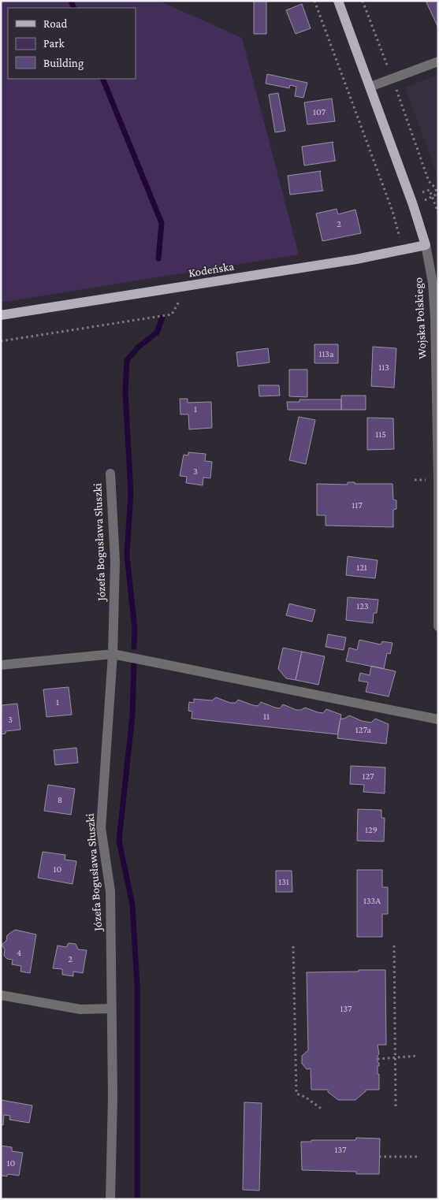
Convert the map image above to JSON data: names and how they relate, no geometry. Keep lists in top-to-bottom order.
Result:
{
  "streets": {
    "main road": ["Kodeńska", "Wojska Polskiego"],
    "street": ["Józefa Bogusława Słuszki"]
  },
  "crossings": [
    ["Kodeńska", "Wojska Polskiego"]
  ],
  "house_numbers": [
    "107",
    "2",
    "113a",
    "113",
    "1",
    "115",
    "3",
    "117",
    "121",
    "123",
    "1",
    "11",
    "3",
    "127a",
    "127",
    "8",
    "129",
    "10",
    "131",
    "133A",
    "4",
    "2",
    "137",
    "137",
    "10"
  ],
  "legend": ["Road", "Park", "Building"]
}
